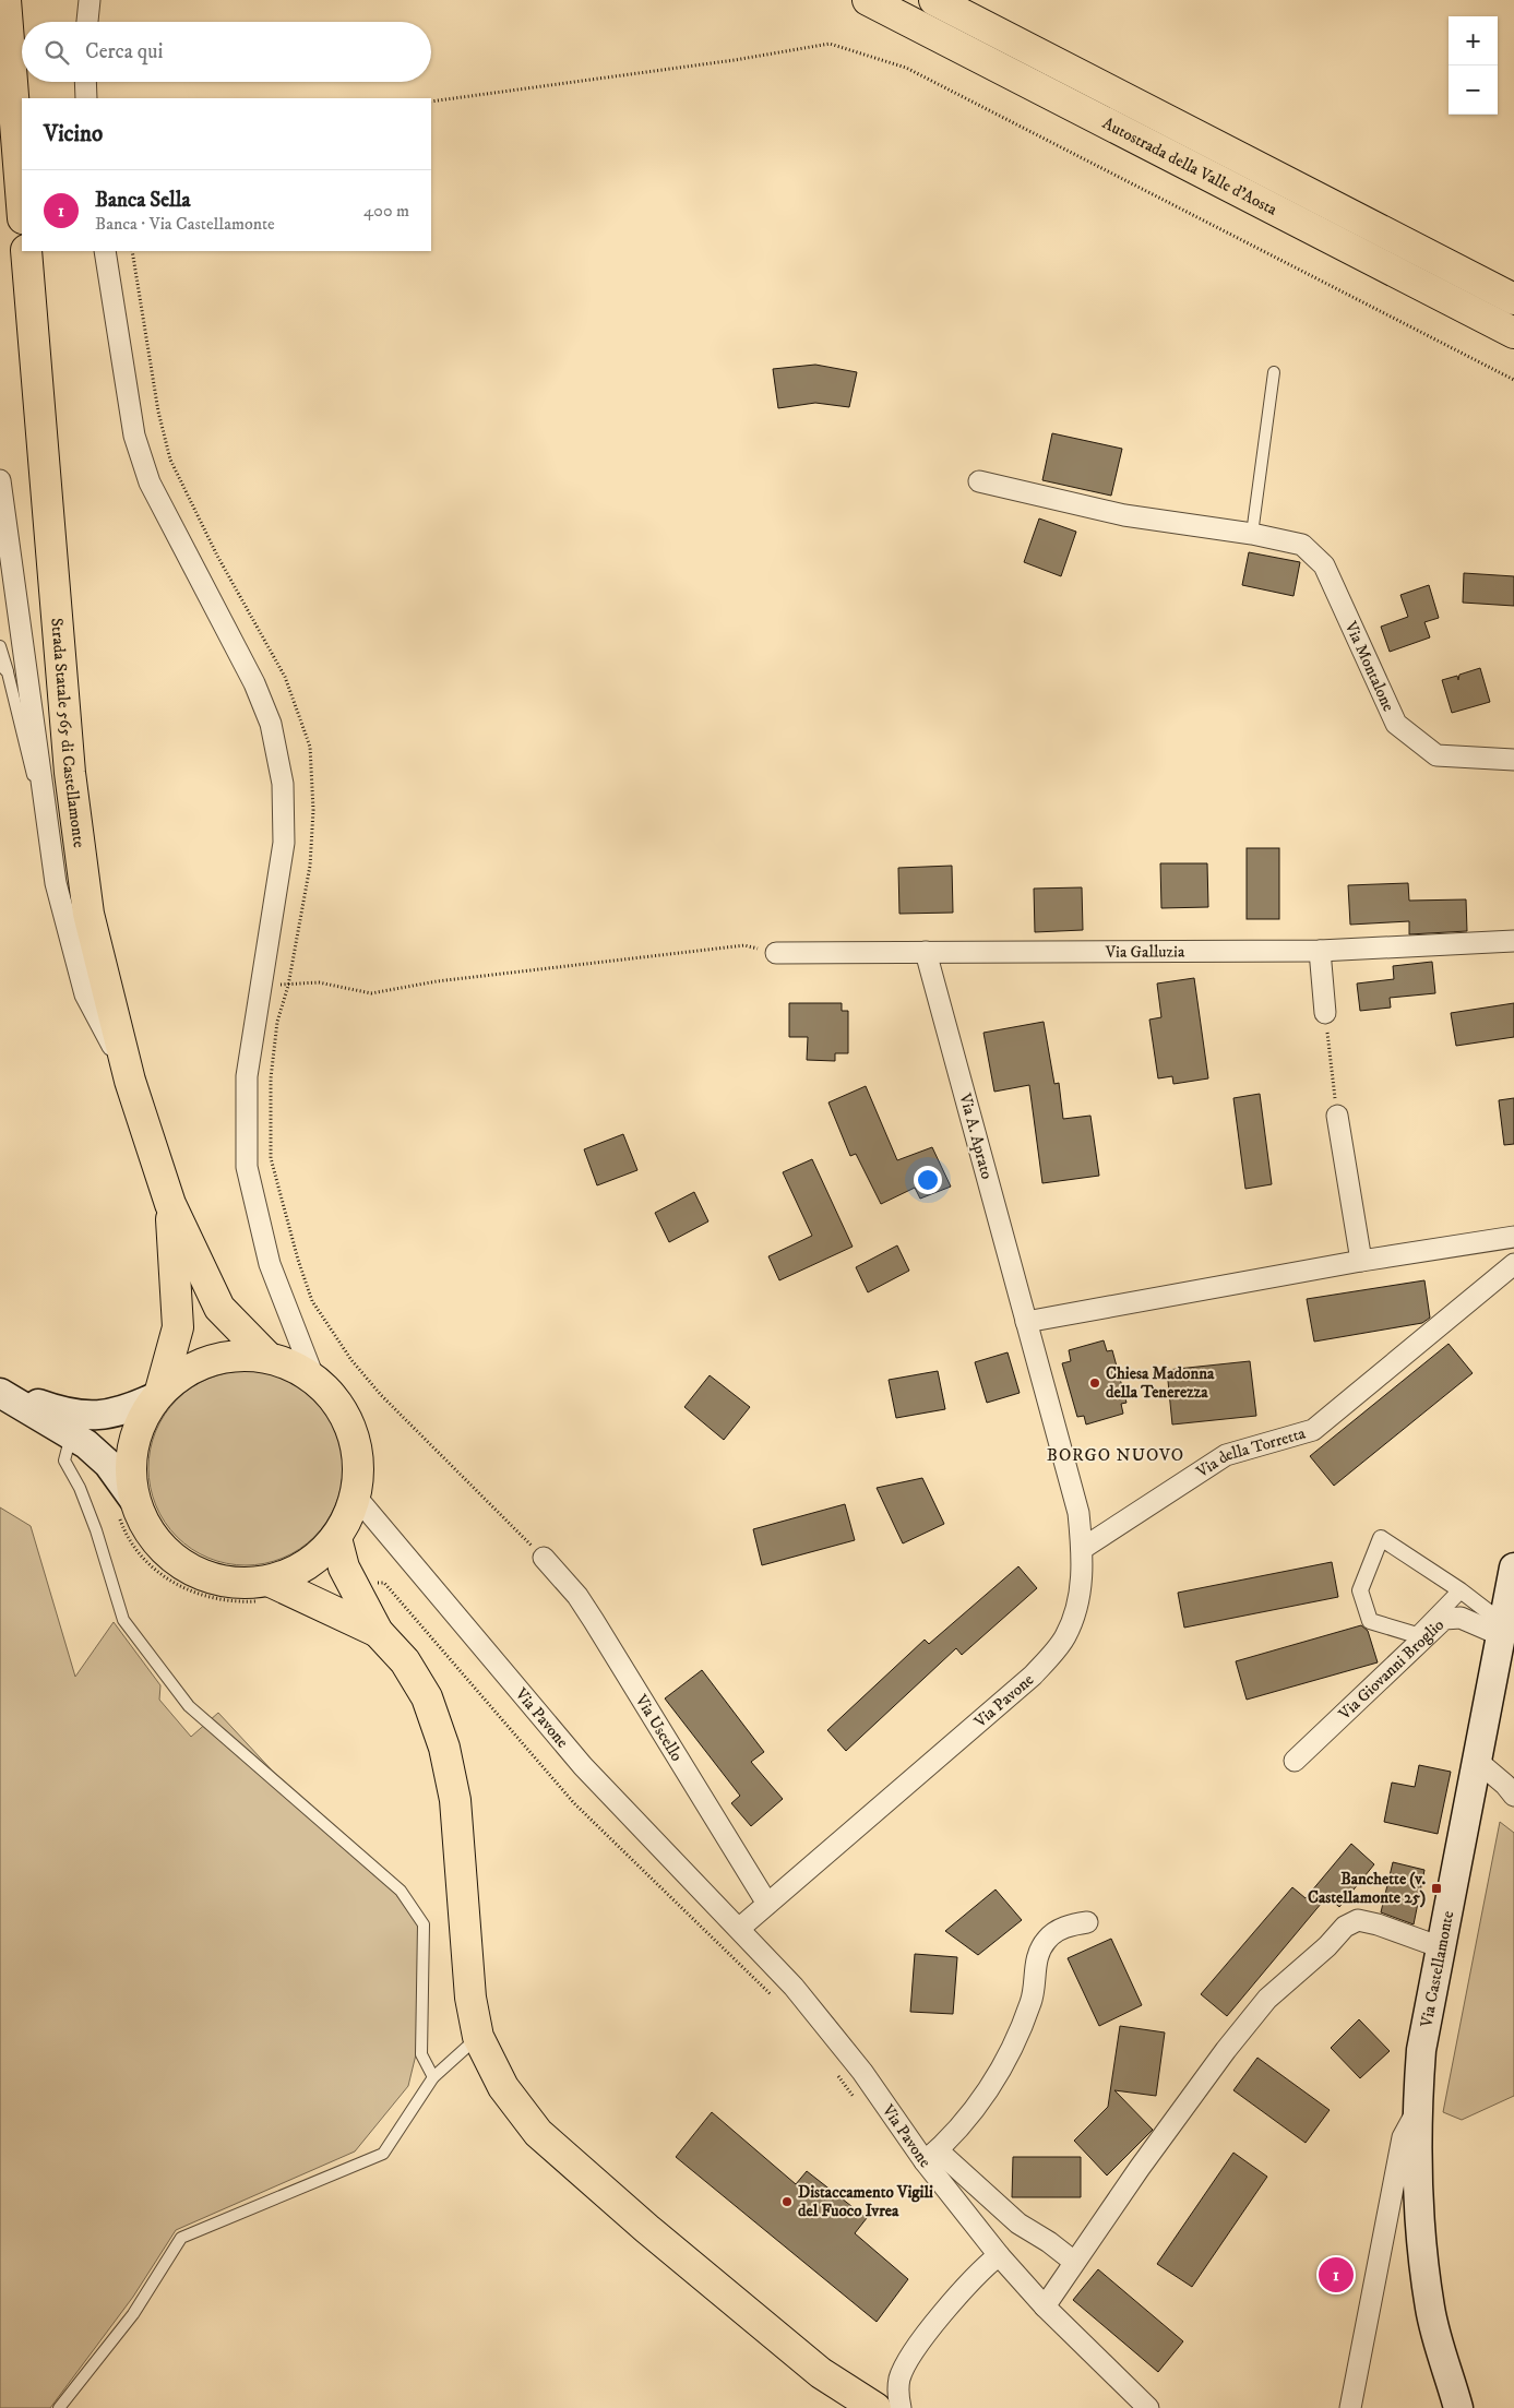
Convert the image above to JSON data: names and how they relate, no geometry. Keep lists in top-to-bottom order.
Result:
{
  "streets": {
    "main road": ["Autostrada della Valle d'Aosta", "Strada Statale 565 di Castellamonte", "Via Castellamonte"],
    "street": [
      "Via Montalone",
      "Via Galluzia",
      "Via A. Aprato",
      "Via della Torretta",
      "Via Giovanni Broglio",
      "Via Pavone",
      "Via Uscello"
    ]
  },
  "crossings": [
    ["Via Galluzia", "Via A. Aprato"],
    ["Via A. Aprato", "Via Pavone"],
    ["Via della Torretta", "Via Pavone"],
    ["Via Giovanni Broglio", "Via Castellamonte"],
    ["Via Pavone", "Via Uscello"]
  ],
  "districts": ["BORGO NUOVO"],
  "places": {
    "other": ["Chiesa Madonna della Tenerezza", "Distaccamento Vigili del Fuoco Ivrea"],
    "transit": ["Banchette (v. Castellamonte 25)"]
  },
  "page": {
    "map_buttons": ["+", "−"],
    "search": "Cerca qui",
    "heading": "Vicino",
    "list": [
      {
        "mark": "1",
        "name": "Banca Sella",
        "note": "Banca · Via Castellamonte",
        "value": "400 m"
      }
    ],
    "pins": "1"
  }
}
